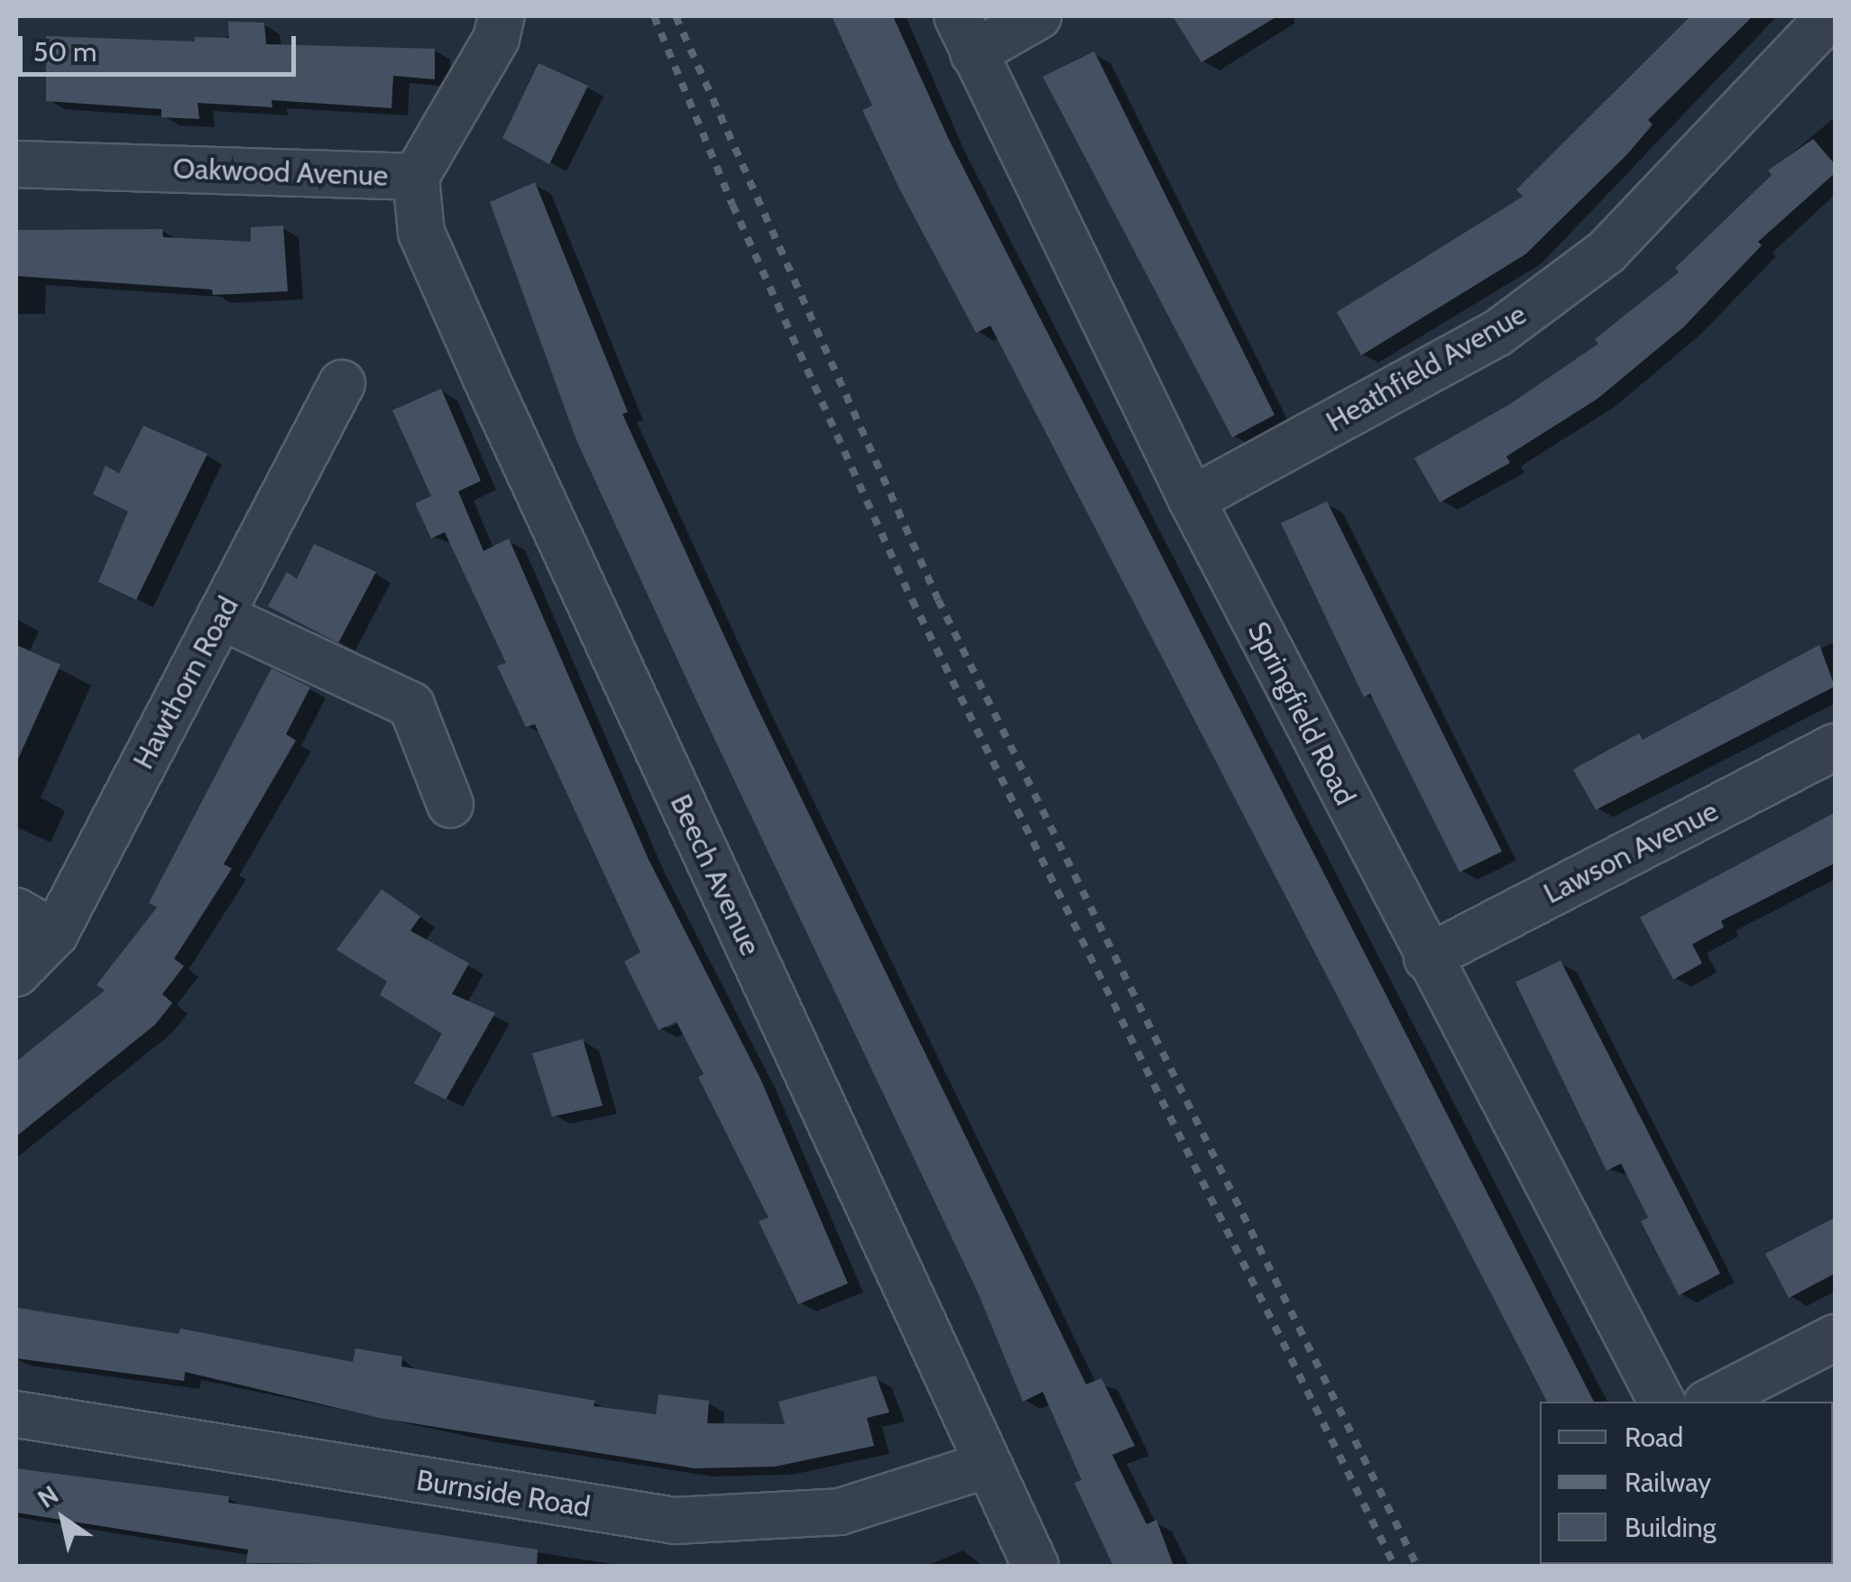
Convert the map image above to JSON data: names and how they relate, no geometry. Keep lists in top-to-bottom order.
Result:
{
  "streets": {
    "street": [
      "Oakwood Avenue",
      "Heathfield Avenue",
      "Hawthorn Road",
      "Springfield Road",
      "Lawson Avenue",
      "Beech Avenue",
      "Burnside Road"
    ]
  },
  "crossings": [
    ["Oakwood Avenue", "Beech Avenue"],
    ["Heathfield Avenue", "Springfield Road"],
    ["Springfield Road", "Lawson Avenue"],
    ["Beech Avenue", "Burnside Road"]
  ],
  "legend": ["Road", "Railway", "Building"],
  "scale_bar": "50 m",
  "north": "top left"
}
